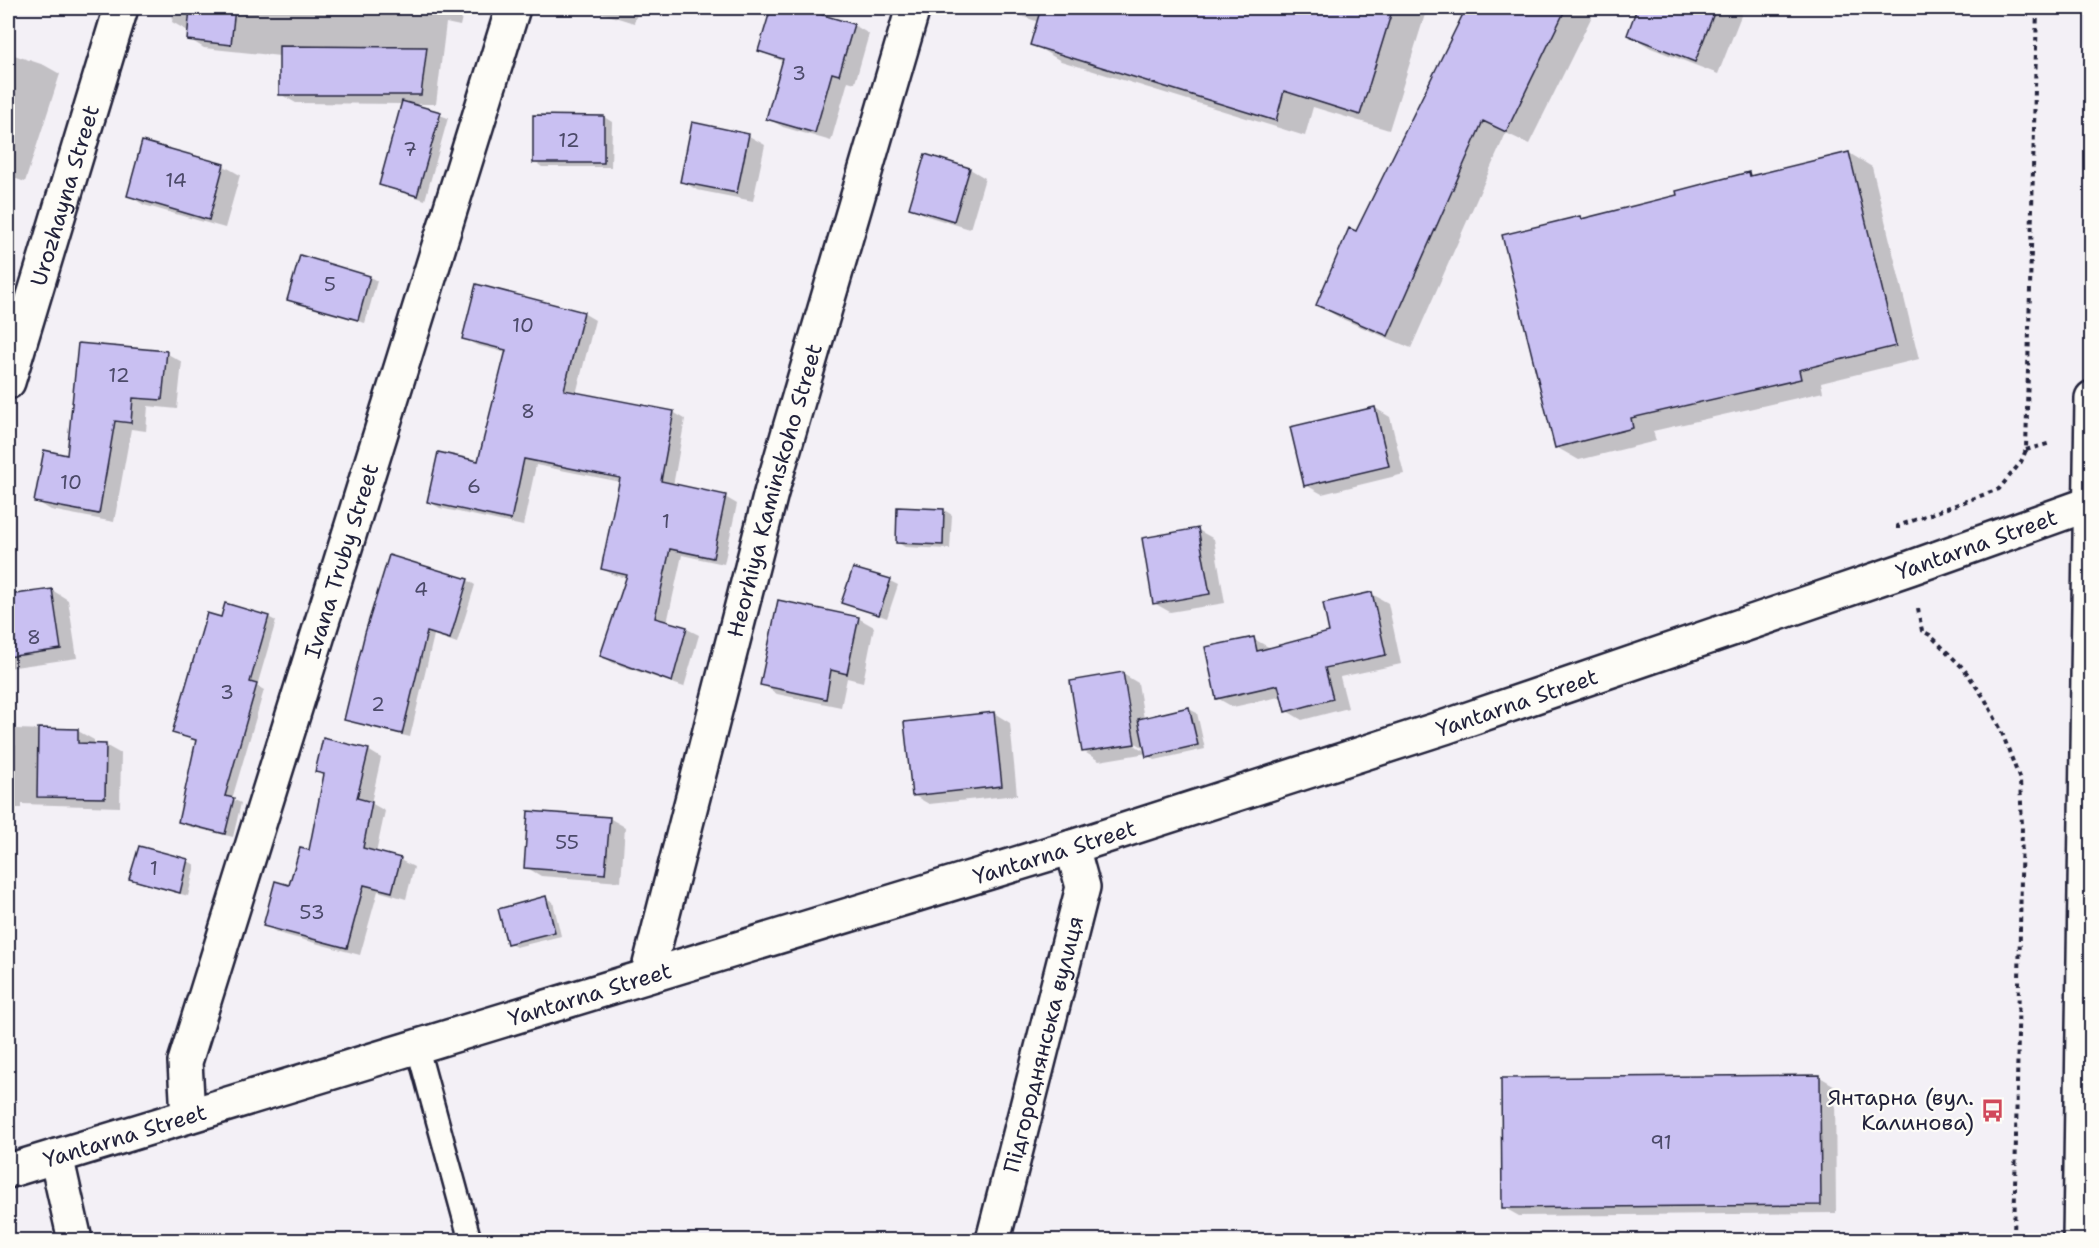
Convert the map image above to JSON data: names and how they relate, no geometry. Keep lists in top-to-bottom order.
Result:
{
  "streets": {
    "street": [
      "Urozhayna Street",
      "Heorhiya Kaminskoho Street",
      "Yantarna Street",
      "Ivana Truby Street",
      "Підгороднянська вулиця"
    ]
  },
  "crossings": [
    ["Heorhiya Kaminskoho Street", "Yantarna Street"],
    ["Yantarna Street", "Ivana Truby Street"],
    ["Yantarna Street", "Підгороднянська вулиця"]
  ],
  "places": {
    "bus stop": ["Янтарна (вул. Калинова)"]
  },
  "house_numbers": [
    "3",
    "12",
    "7",
    "14",
    "5",
    "10",
    "12",
    "8",
    "10",
    "6",
    "1",
    "4",
    "8",
    "3",
    "2",
    "55",
    "1",
    "53",
    "91"
  ]
}
